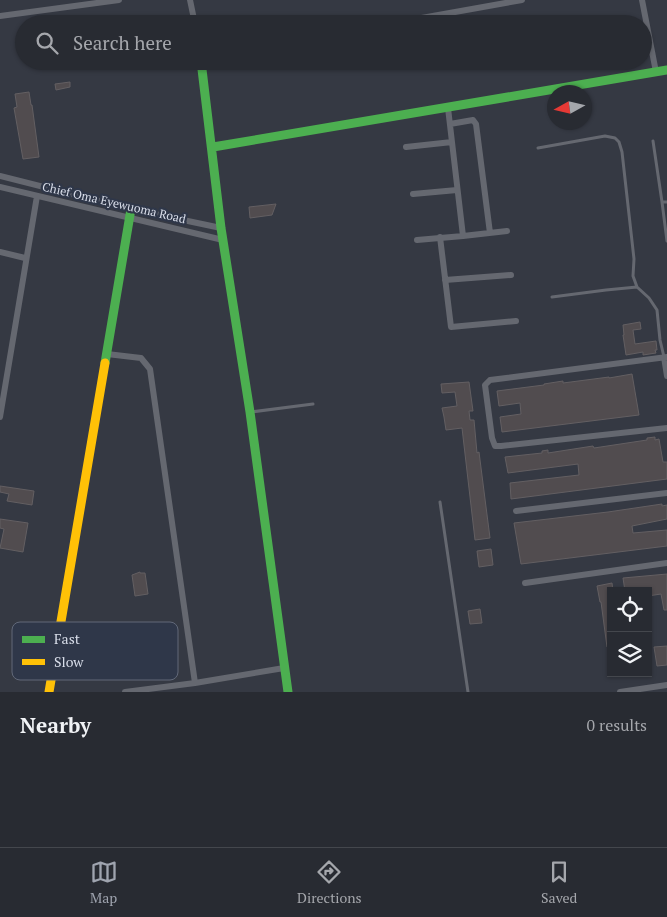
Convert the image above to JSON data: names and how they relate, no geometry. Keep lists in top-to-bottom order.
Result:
{
  "streets": {
    "street": ["Chief Oma Eyewuoma Road"]
  },
  "legend": ["Fast", "Slow"],
  "north": "left",
  "page": {
    "search": "Search here",
    "heading": ["Nearby", "0 results"],
    "nav": ["Map", "Directions", "Saved"]
  }
}
